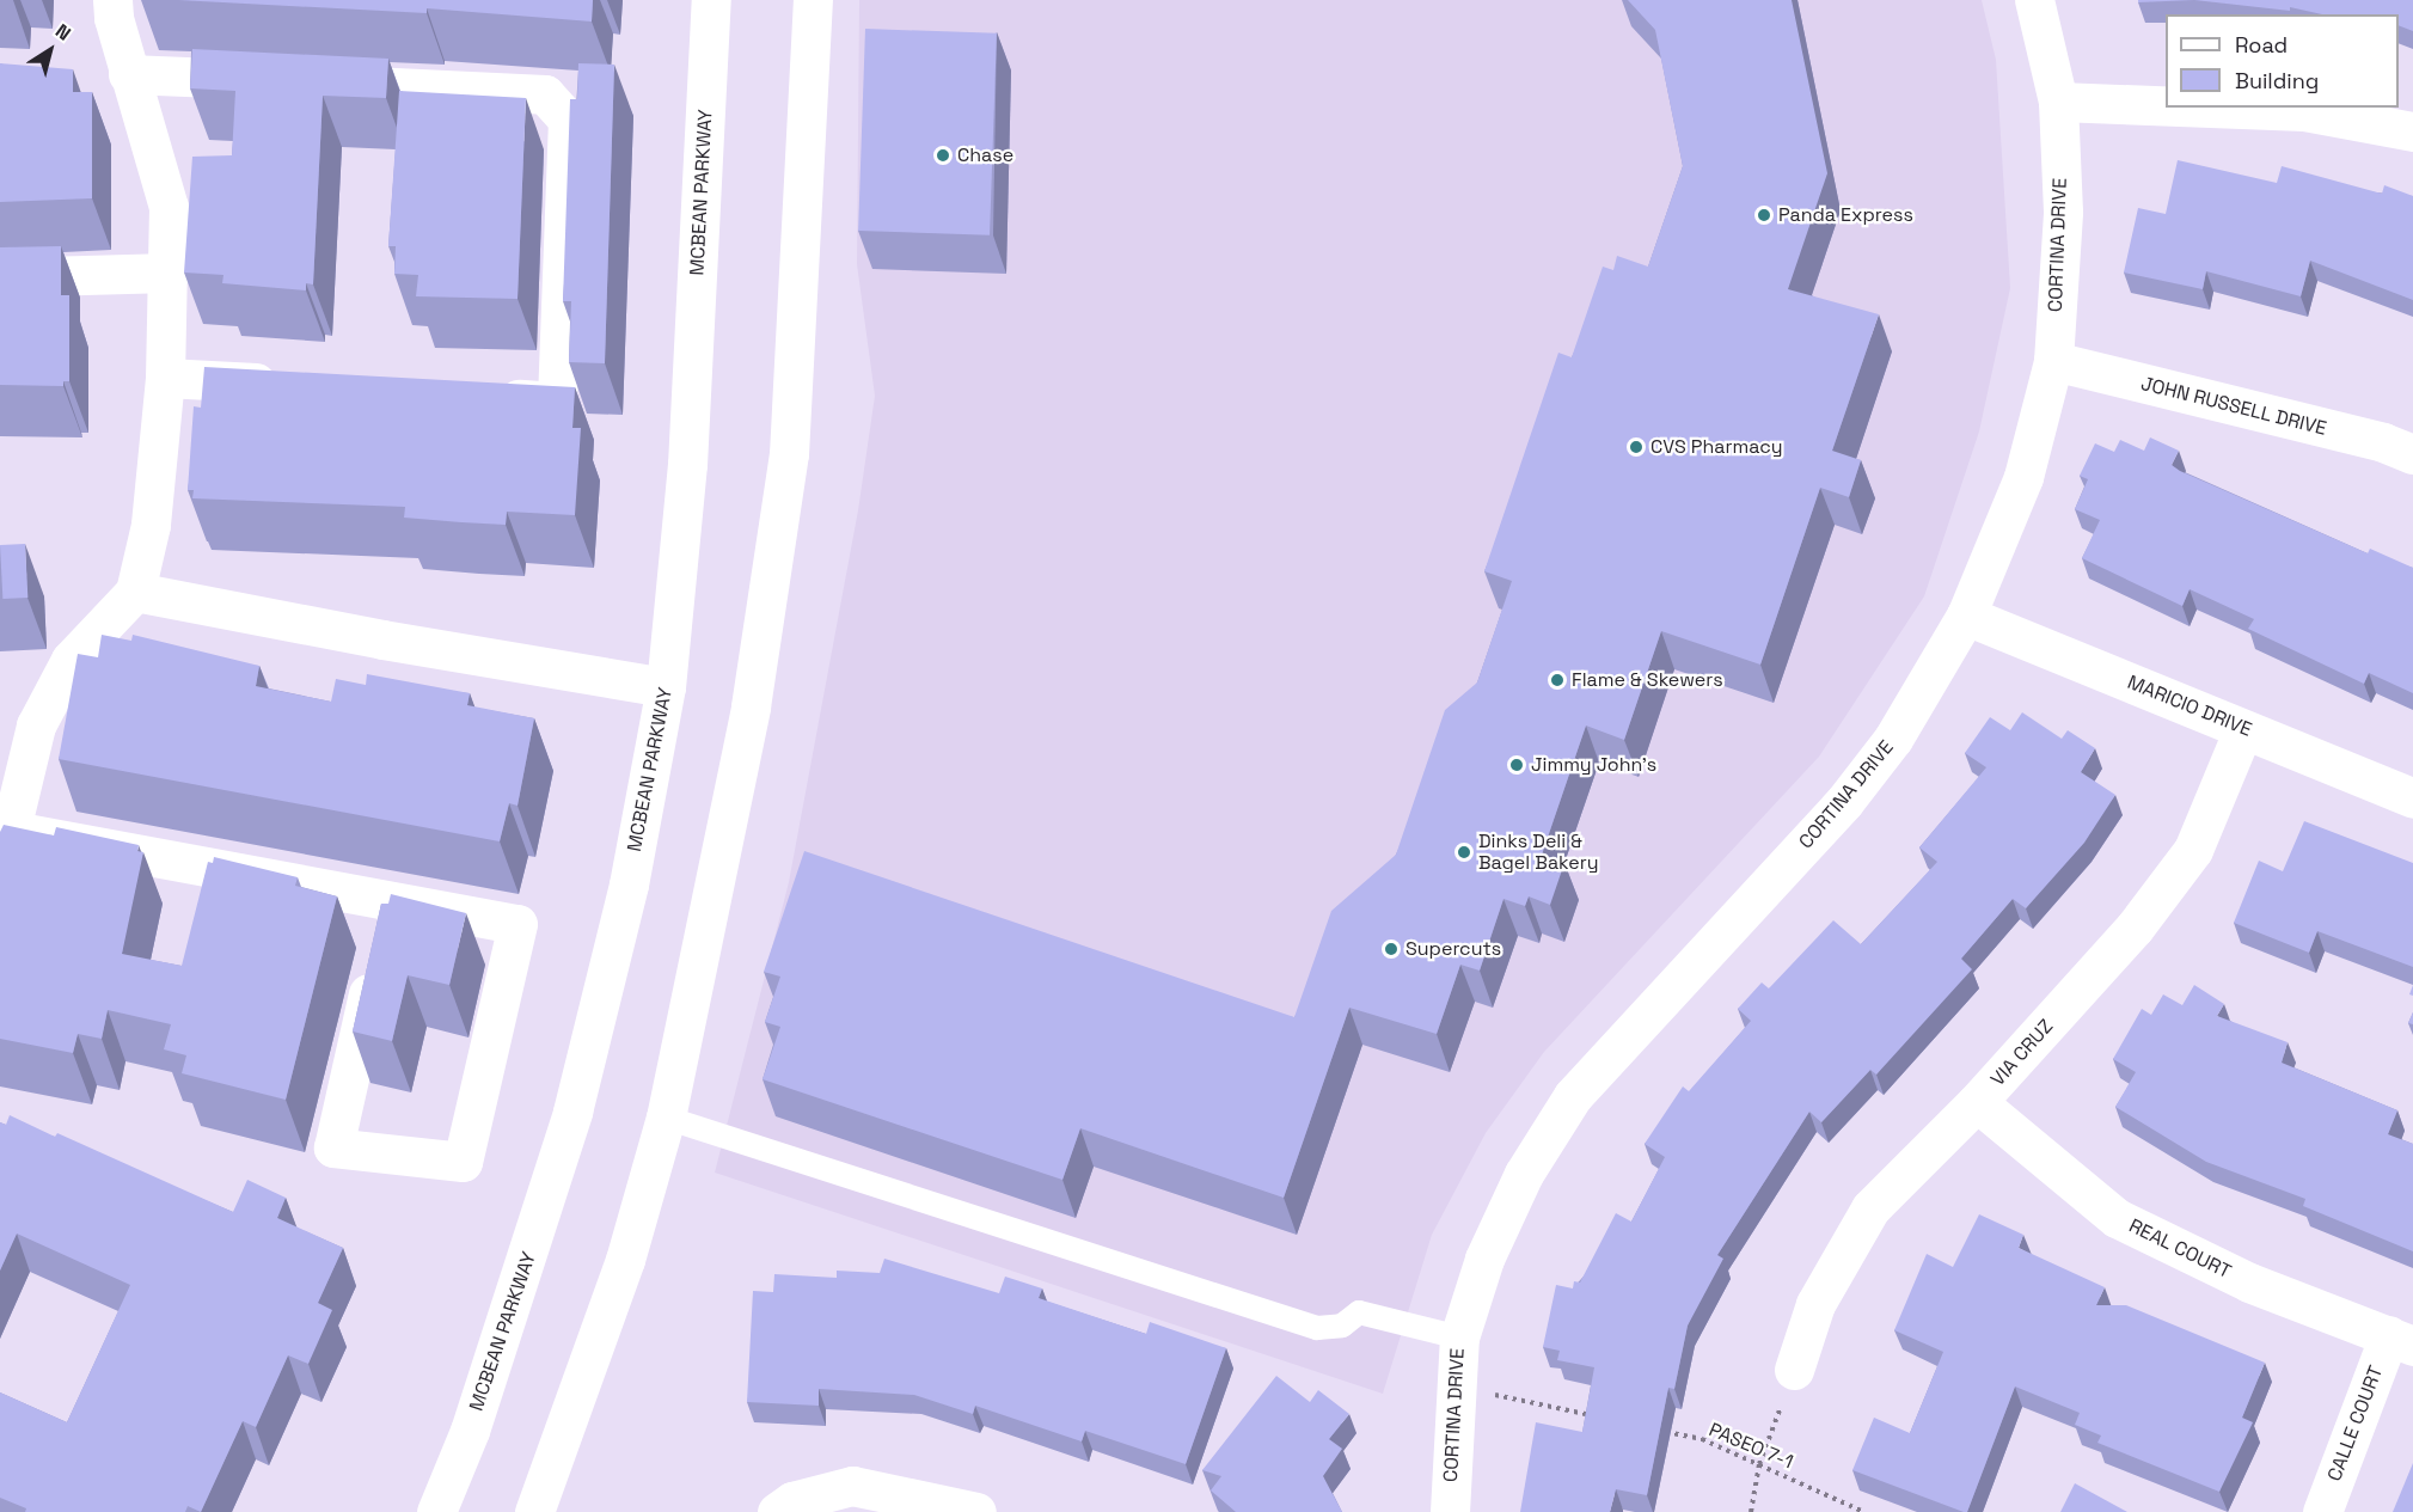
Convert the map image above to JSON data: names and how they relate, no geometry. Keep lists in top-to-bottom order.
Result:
{
  "streets": {
    "street": [
      "MCBEAN PARKWAY",
      "CORTINA DRIVE",
      "JOHN RUSSELL DRIVE",
      "MARICIO DRIVE",
      "VIA CRUZ",
      "REAL COURT",
      "CALLE COURT"
    ],
    "path": ["PASEO 7-1"]
  },
  "crossings": [
    ["CORTINA DRIVE", "JOHN RUSSELL DRIVE"],
    ["CORTINA DRIVE", "MARICIO DRIVE"],
    ["MARICIO DRIVE", "VIA CRUZ"],
    ["VIA CRUZ", "REAL COURT"],
    ["REAL COURT", "CALLE COURT"]
  ],
  "places": [
    "Chase",
    "Panda Express",
    "CVS Pharmacy",
    "Flame & Skewers",
    "Jimmy John's",
    "Dinks Deli & Bagel Bakery",
    "Supercuts"
  ],
  "legend": ["Road", "Building"],
  "north": "top right"
}
